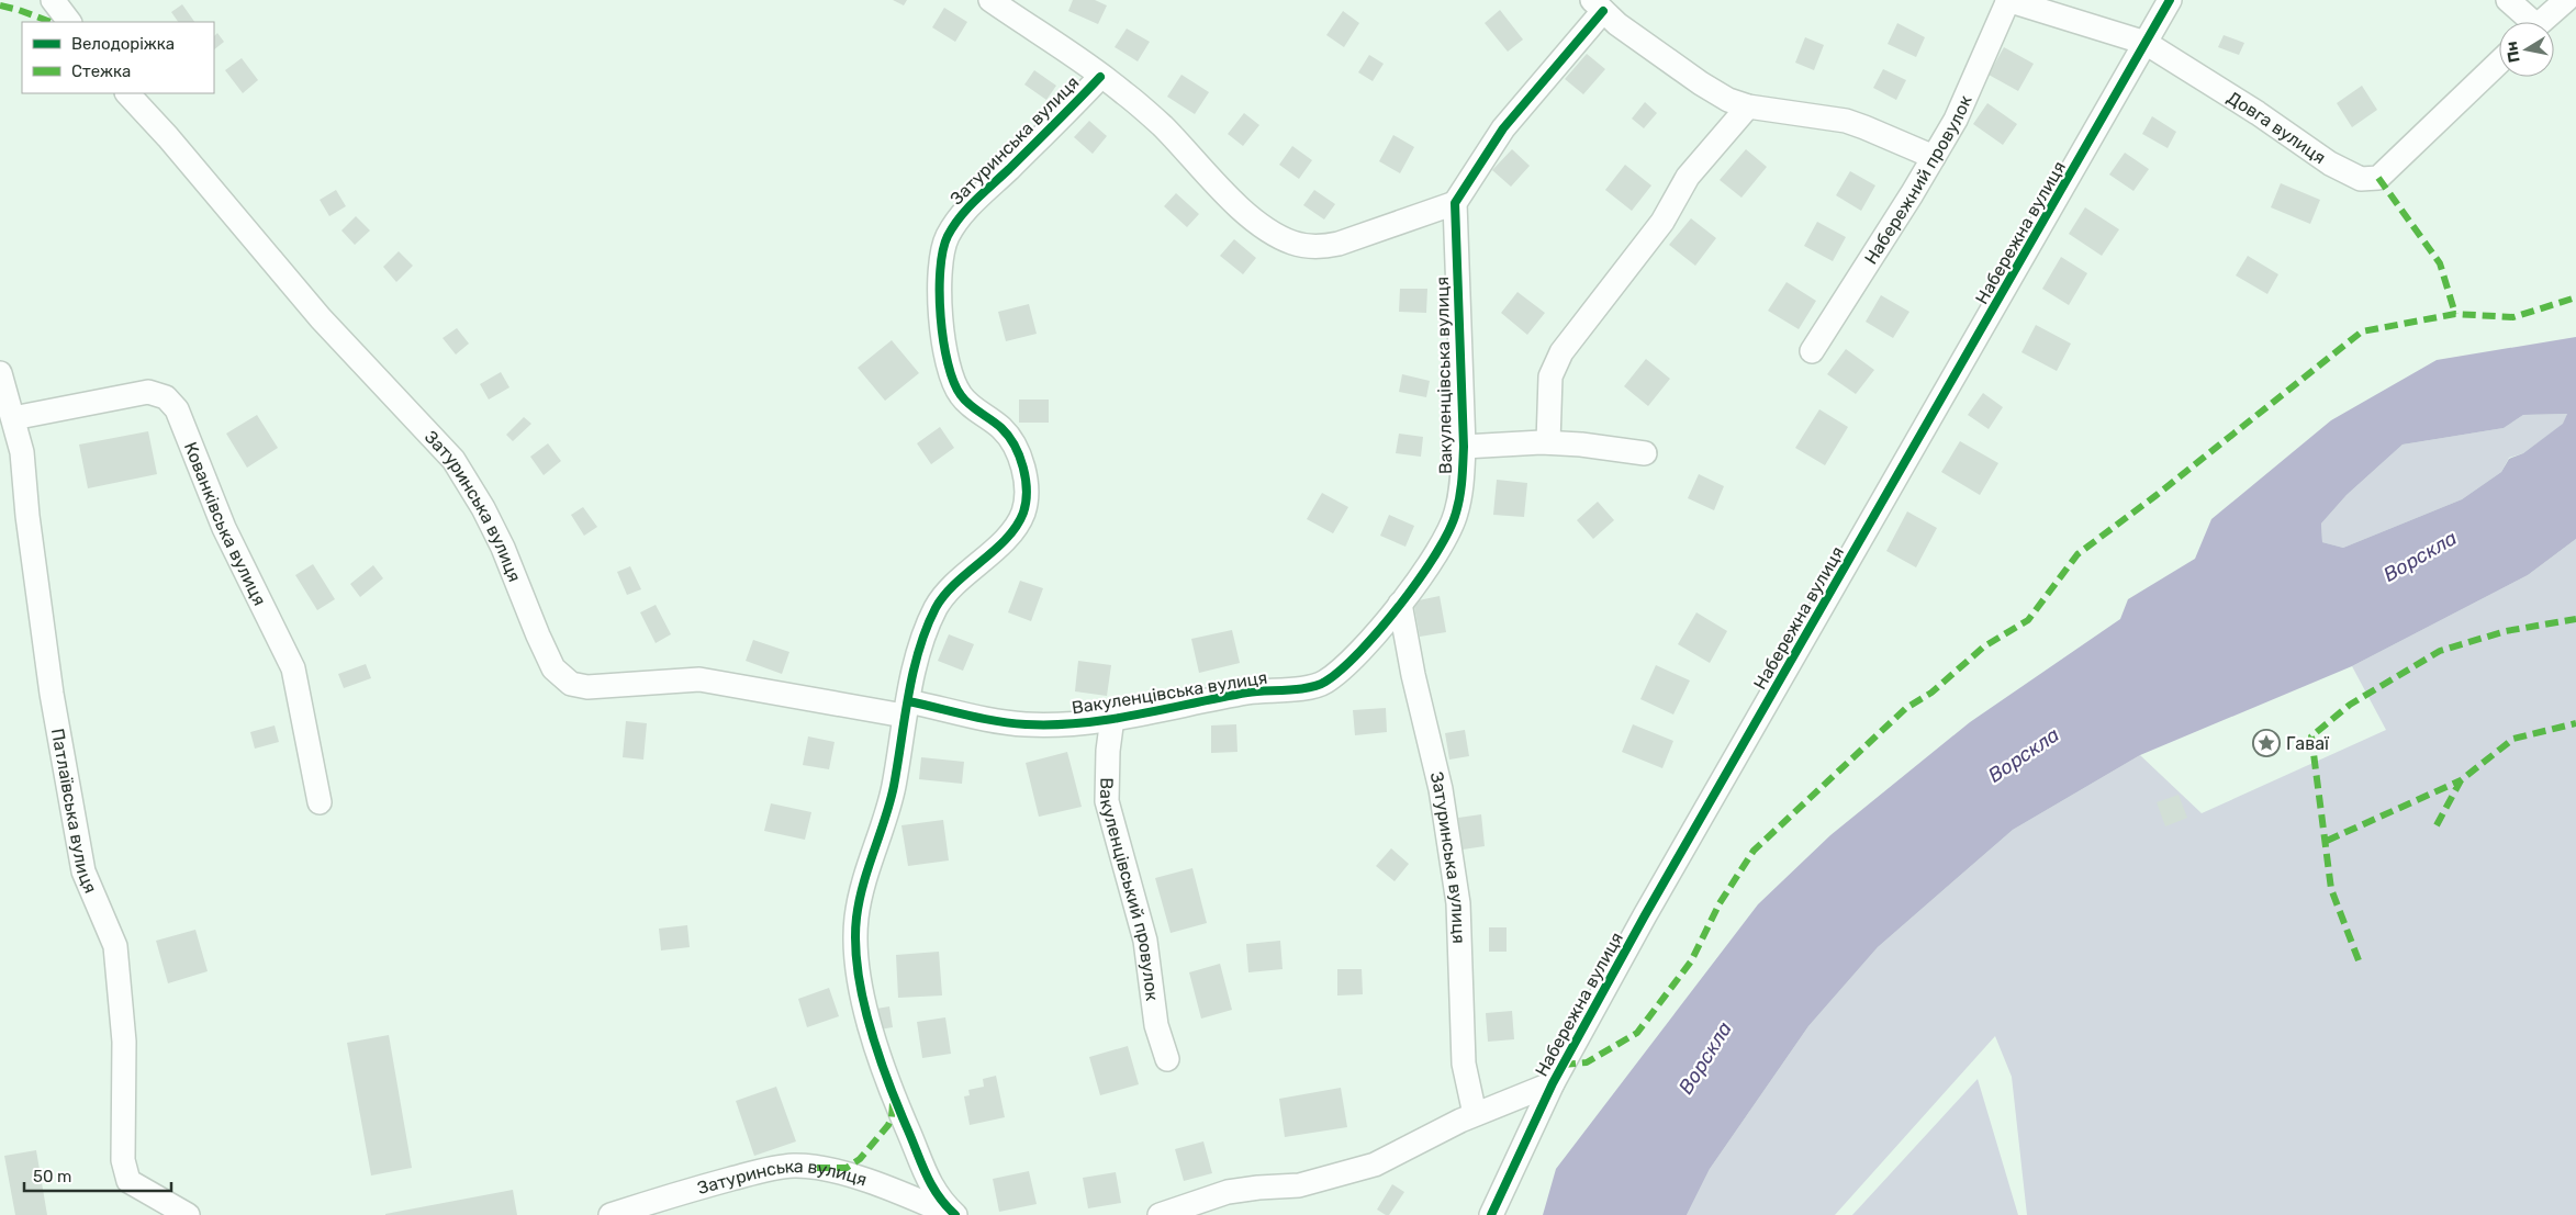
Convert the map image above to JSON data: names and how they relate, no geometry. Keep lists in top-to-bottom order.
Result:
{
  "streets": {
    "street": [
      "Довга вулиця",
      "Затуринська вулиця",
      "Набережний провулок",
      "Набережна вулиця",
      "Вакуленцівська вулиця",
      "Кованківська вулиця",
      "Патлаївська вулиця",
      "Вакуленцівський провулок"
    ]
  },
  "crossings": [
    ["Довга вулиця", "Набережний провулок"],
    ["Довга вулиця", "Набережна вулиця"],
    ["Затуринська вулиця", "Вакуленцівська вулиця"],
    ["Вакуленцівська вулиця", "Вакуленцівський провулок"],
    ["Кованківська вулиця", "Патлаївська вулиця"]
  ],
  "water": ["Ворскла"],
  "places": {
    "place": ["Гаваї"]
  },
  "legend": ["Велодоріжка", "Стежка"],
  "scale_bar": "50 m",
  "north": "left"
}
